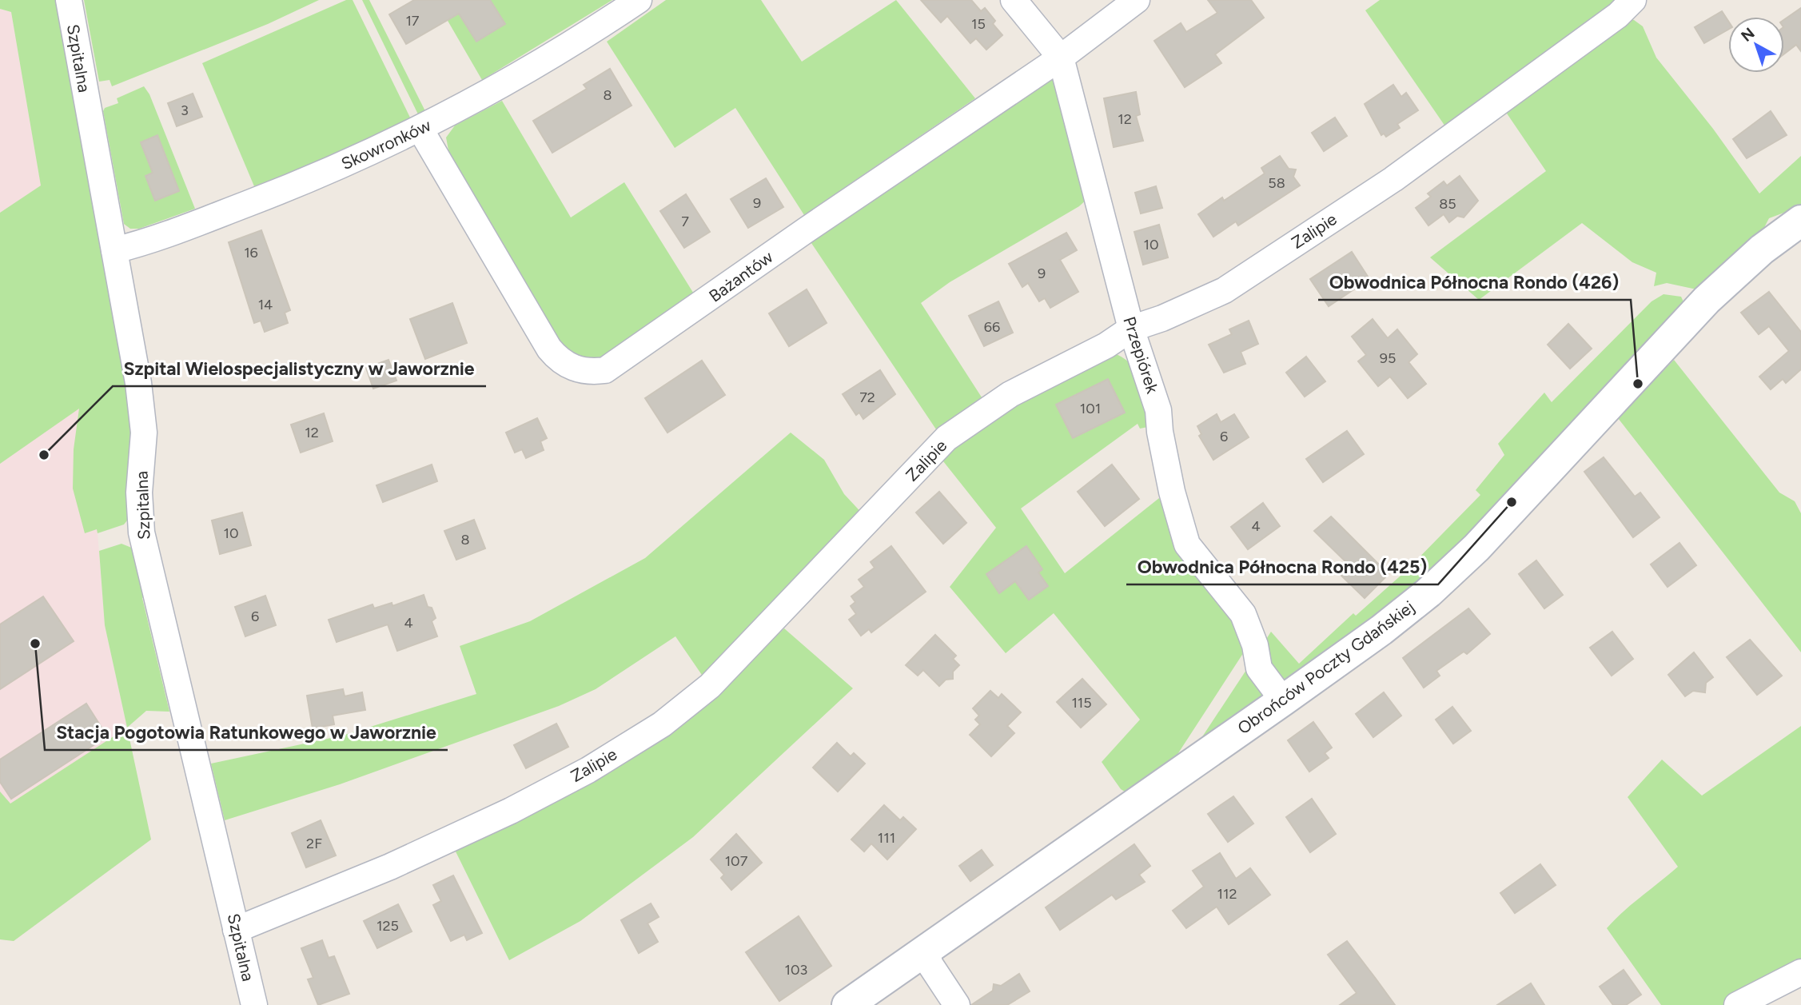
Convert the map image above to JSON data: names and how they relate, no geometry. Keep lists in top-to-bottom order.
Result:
{
  "streets": {
    "street": [
      "Szpitalna",
      "Skowronków",
      "Zalipie",
      "Bażantów",
      "Przepiórek",
      "Obrońców Poczty Gdańskiej"
    ]
  },
  "crossings": [
    ["Szpitalna", "Skowronków"],
    ["Szpitalna", "Zalipie"],
    ["Skowronków", "Bażantów"],
    ["Zalipie", "Przepiórek"],
    ["Bażantów", "Przepiórek"],
    ["Przepiórek", "Obrońców Poczty Gdańskiej"]
  ],
  "places": [
    "Obwodnica Północna Rondo (426)",
    "Szpital Wielospecjalistyczny w Jaworznie",
    "Obwodnica Północna Rondo (425)",
    "Stacja Pogotowia Ratunkowego w Jaworznie"
  ],
  "house_numbers": [
    "17",
    "15",
    "8",
    "3",
    "12",
    "58",
    "9",
    "85",
    "7",
    "10",
    "16",
    "9",
    "14",
    "66",
    "95",
    "72",
    "101",
    "12",
    "6",
    "4",
    "10",
    "8",
    "6",
    "4",
    "115",
    "111",
    "2F",
    "107",
    "112",
    "125",
    "103"
  ],
  "north": "top left"
}
